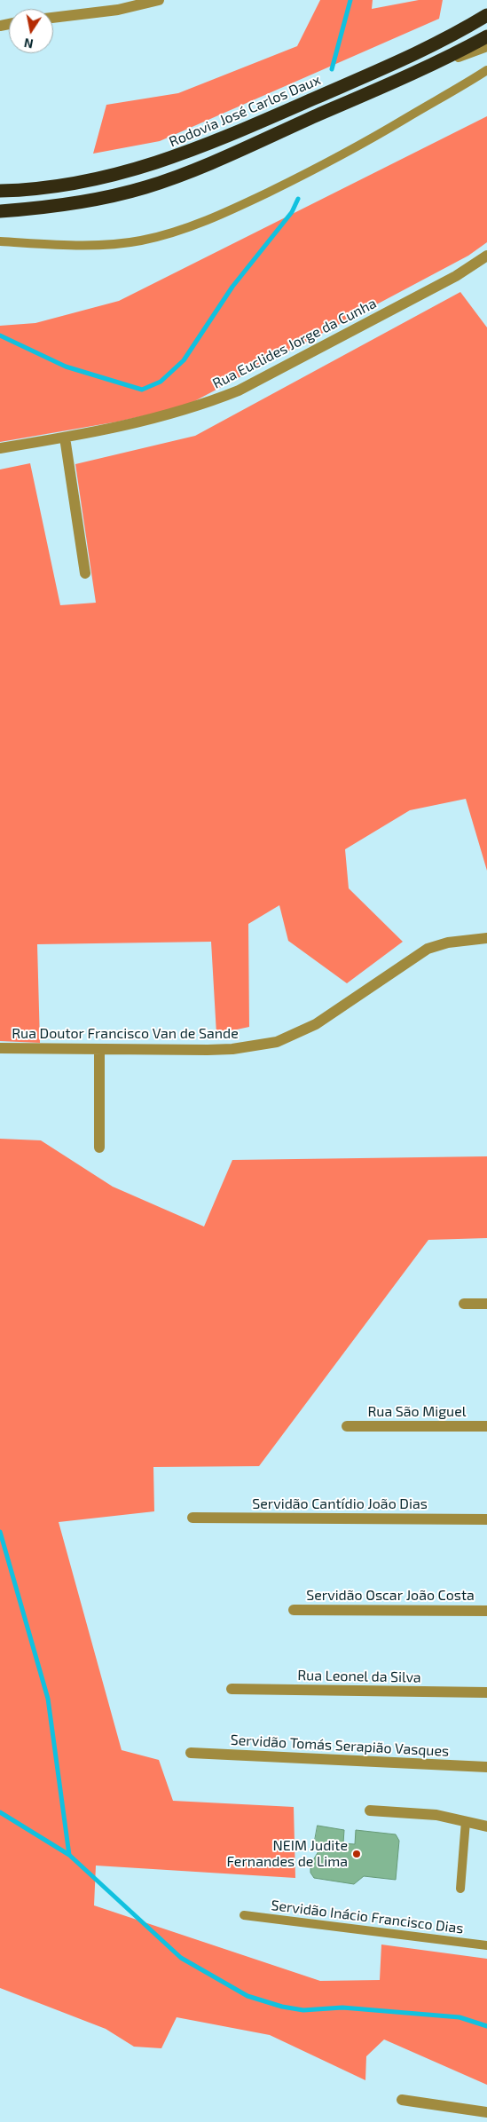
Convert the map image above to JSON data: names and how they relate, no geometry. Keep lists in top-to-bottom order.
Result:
{
  "streets": {
    "highway": ["Rodovia José Carlos Daux"],
    "street": [
      "Rua Euclides Jorge da Cunha",
      "Rua Doutor Francisco Van de Sande",
      "Rua São Miguel",
      "Servidão Cantídio João Dias",
      "Servidão Oscar João Costa",
      "Rua Leonel da Silva",
      "Servidão Tomás Serapião Vasques"
    ],
    "lane": ["Servidão Inácio Francisco Dias"]
  },
  "places": ["NEIM Judite Fernandes de Lima"],
  "north": "bottom"
}
